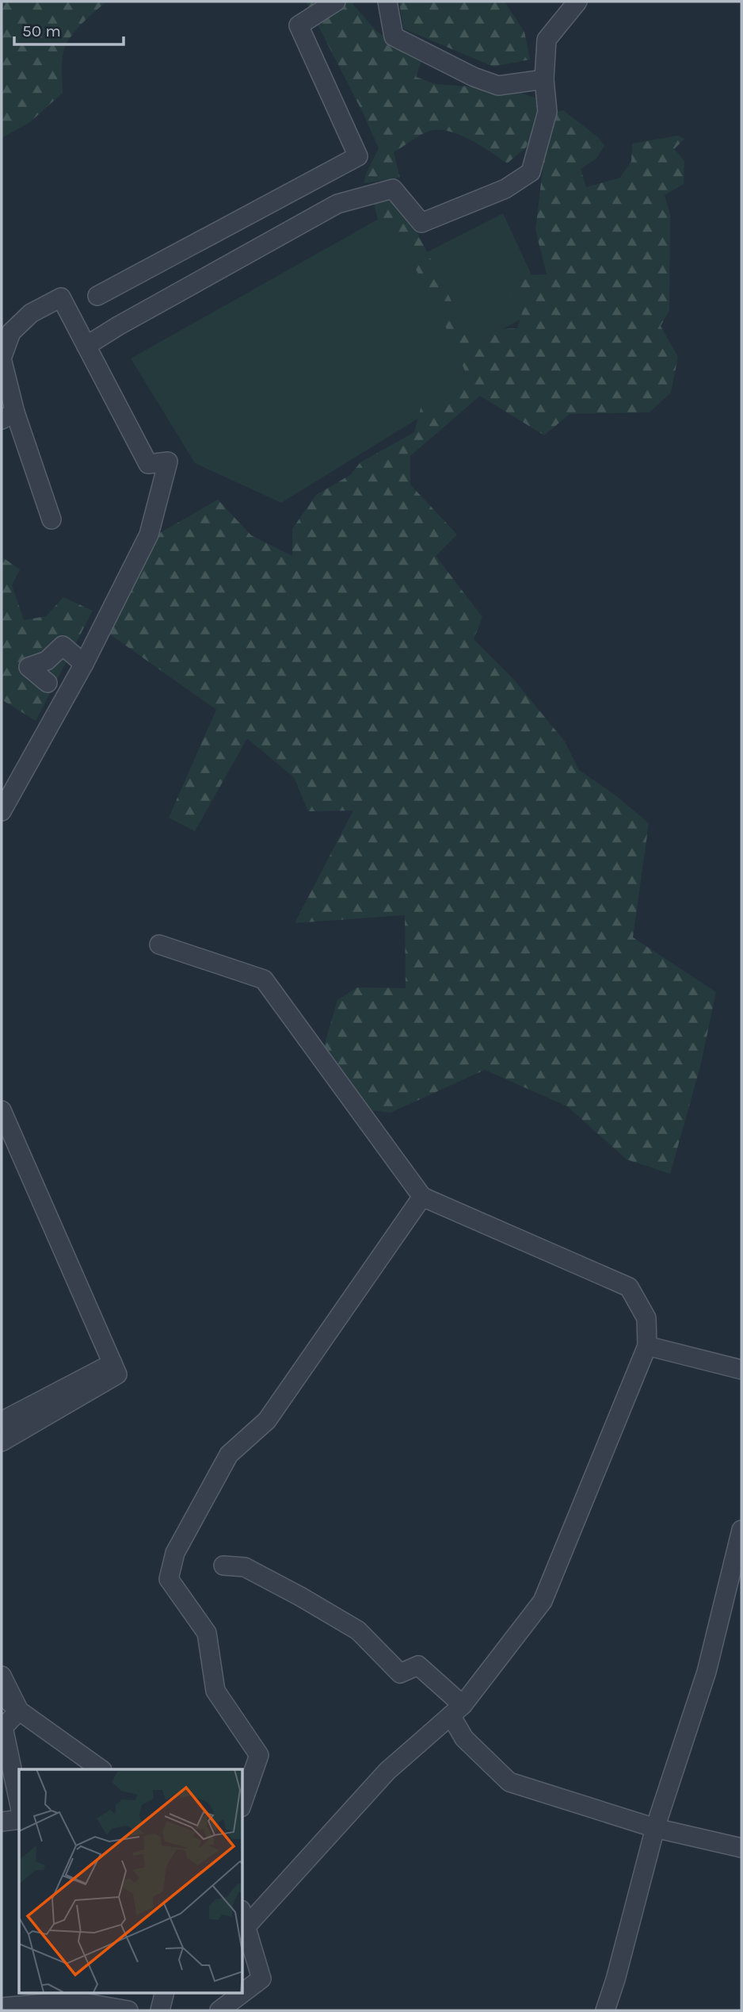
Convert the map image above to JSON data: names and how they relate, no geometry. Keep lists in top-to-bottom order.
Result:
{
  "scale_bar": "50 m"
}
